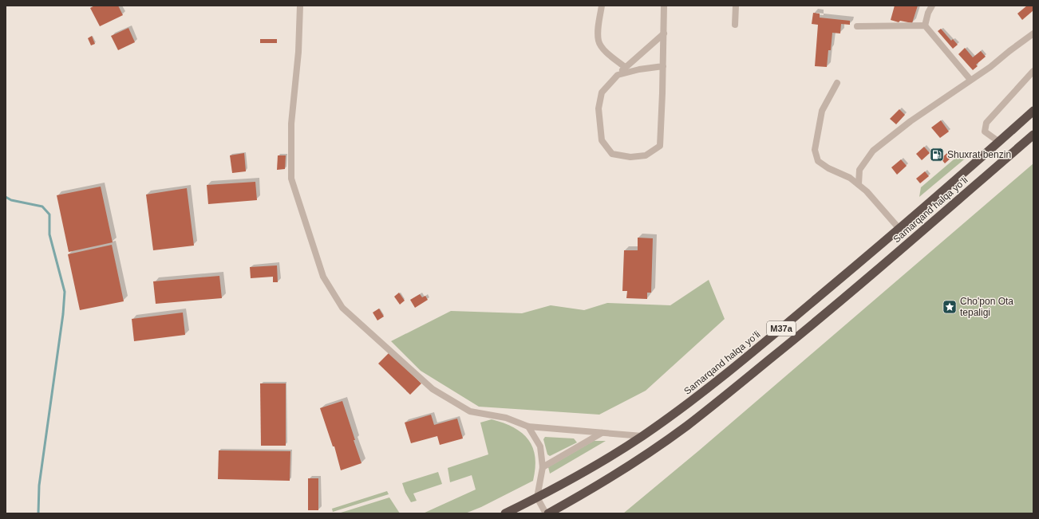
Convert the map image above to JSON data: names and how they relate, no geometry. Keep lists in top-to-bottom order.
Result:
{
  "streets": {
    "highway": ["Samarqand halqa yoʻli", "M37a"]
  },
  "places": {
    "fuel station": ["Shuxrat benzin"],
    "place": ["Cho'pon Ota tepaligi"]
  }
}
